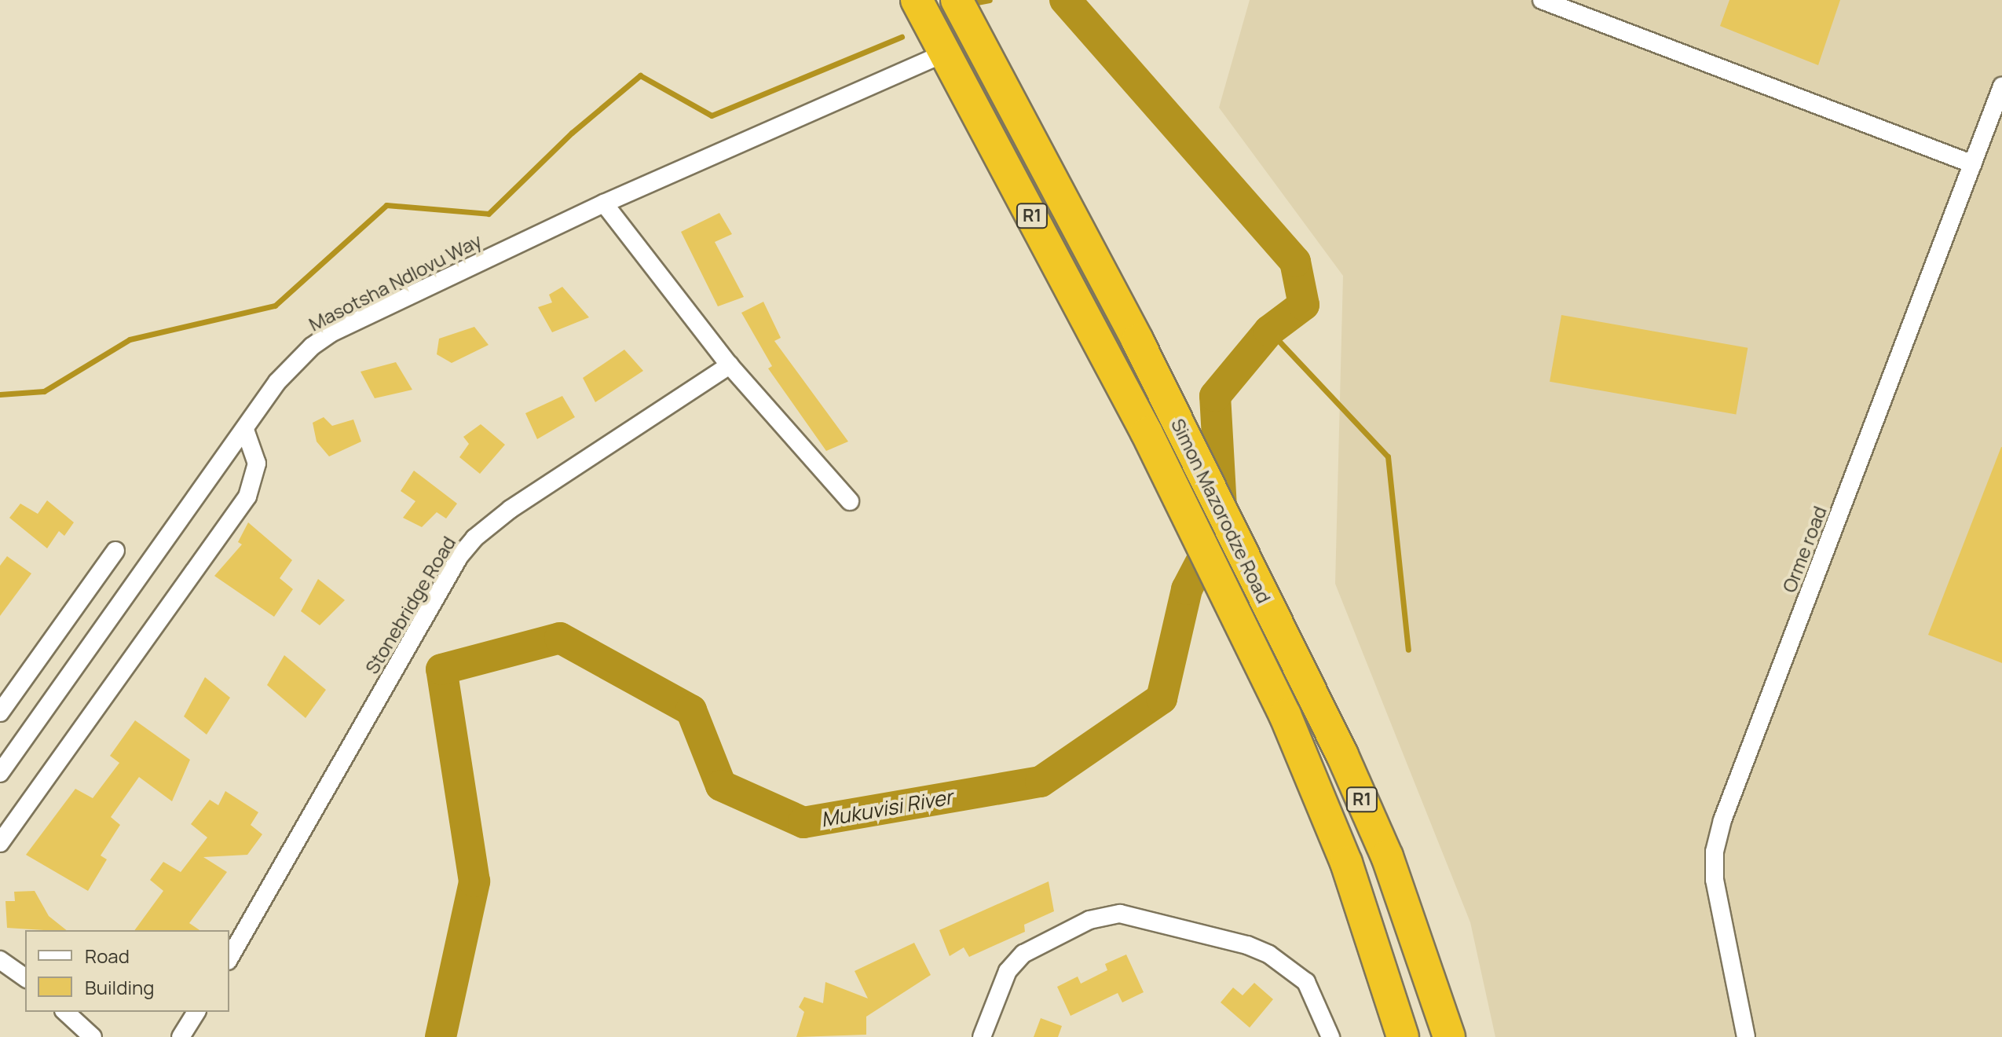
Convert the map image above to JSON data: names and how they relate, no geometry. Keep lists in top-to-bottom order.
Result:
{
  "streets": {
    "highway": ["R1", "Simon Mazorodze Road"],
    "street": ["Masotsha Ndlovu Way", "Orme road", "Stonebridge Road"]
  },
  "crossings": [
    ["Masotsha Ndlovu Way", "Simon Mazorodze Road"]
  ],
  "water": ["Mukuvisi River"],
  "legend": ["Road", "Building"]
}
